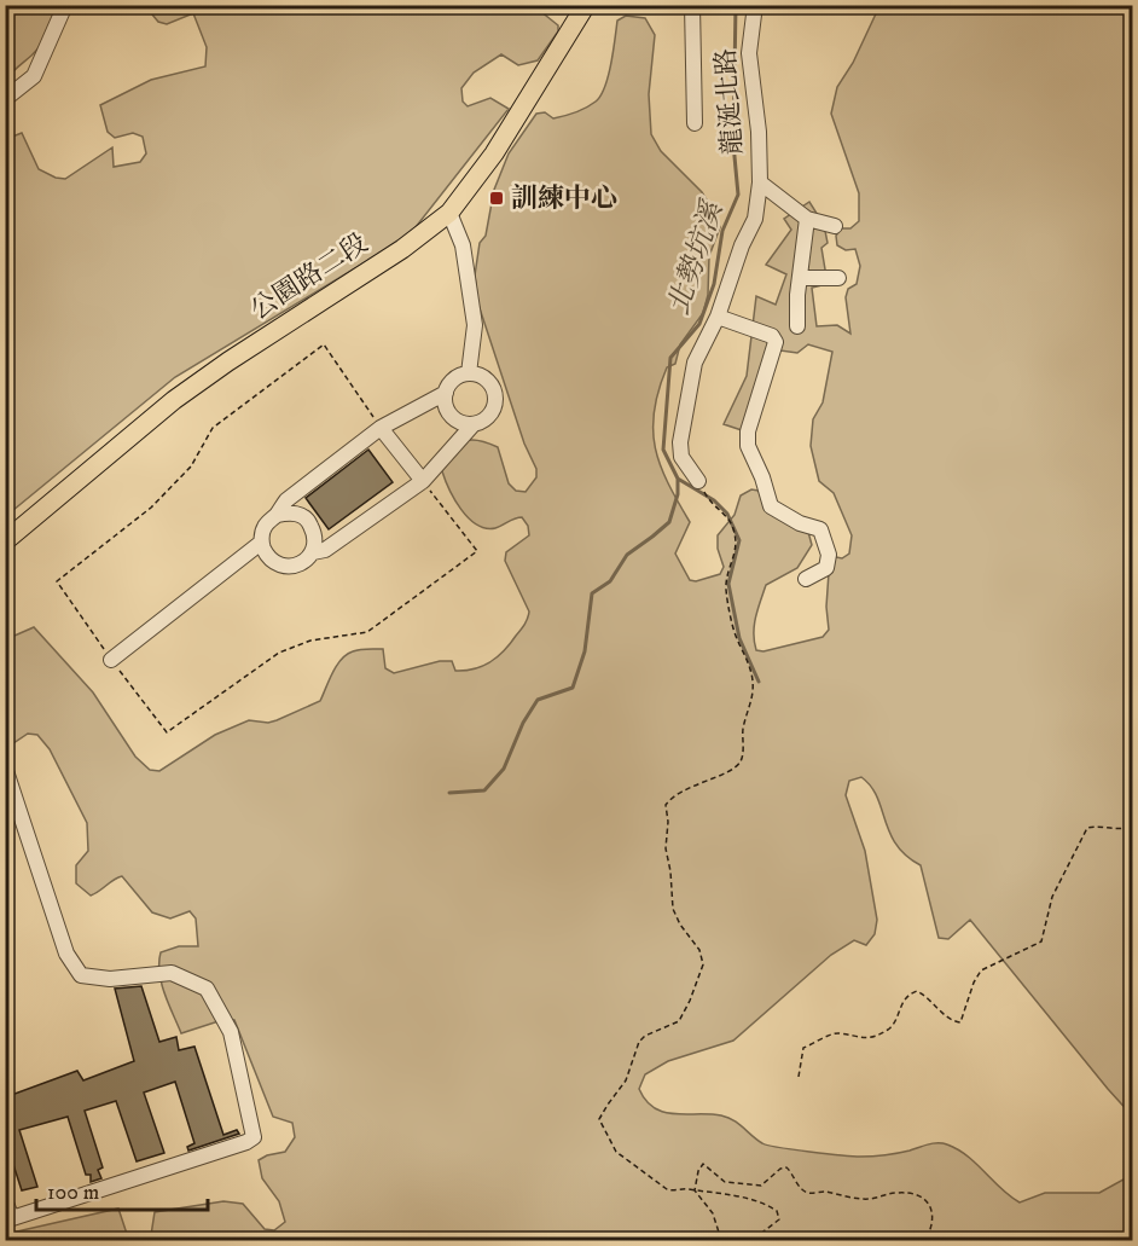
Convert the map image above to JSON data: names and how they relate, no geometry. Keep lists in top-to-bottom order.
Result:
{
  "streets": {
    "main road": ["公園路二段"],
    "street": ["龍涎北路"]
  },
  "water": ["北勢坑溪"],
  "places": {
    "transit": ["訓練中心"]
  },
  "scale_bar": "100 m"
}
